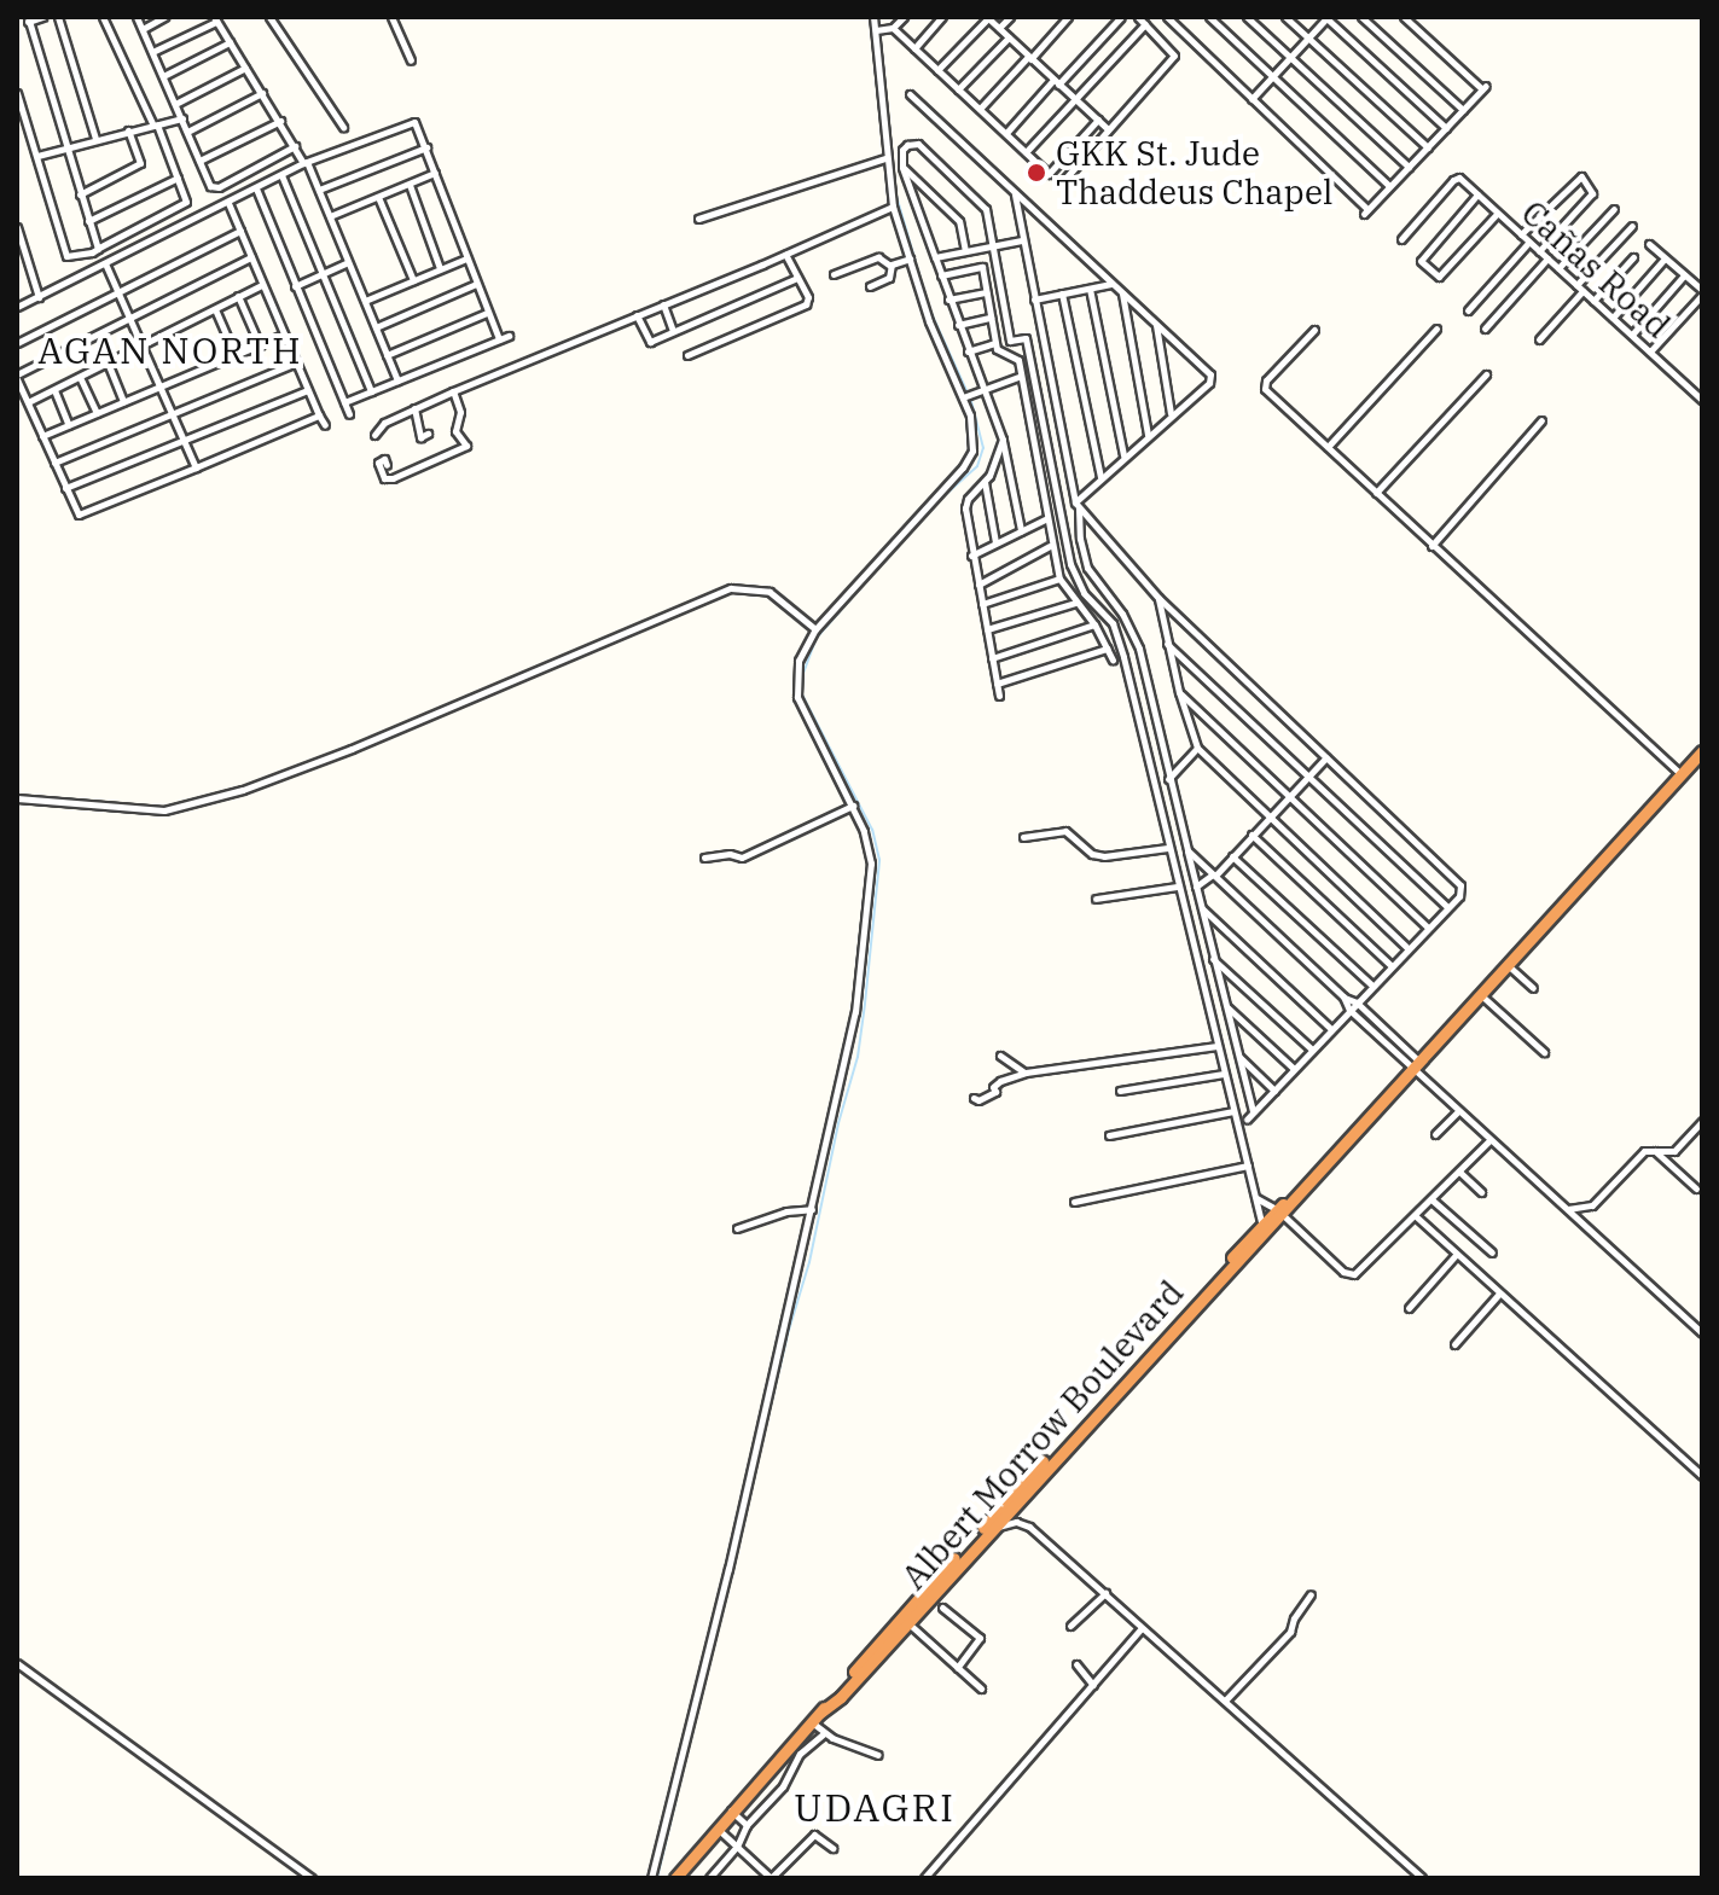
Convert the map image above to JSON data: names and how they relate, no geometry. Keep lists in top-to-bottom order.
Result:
{
  "streets": {
    "highway": ["Albert Morrow Boulevard"],
    "street": ["Cañas Road"]
  },
  "districts": ["AGAN NORTH", "UDAGRI"],
  "places": ["GKK St. Jude Thaddeus Chapel"]
}
